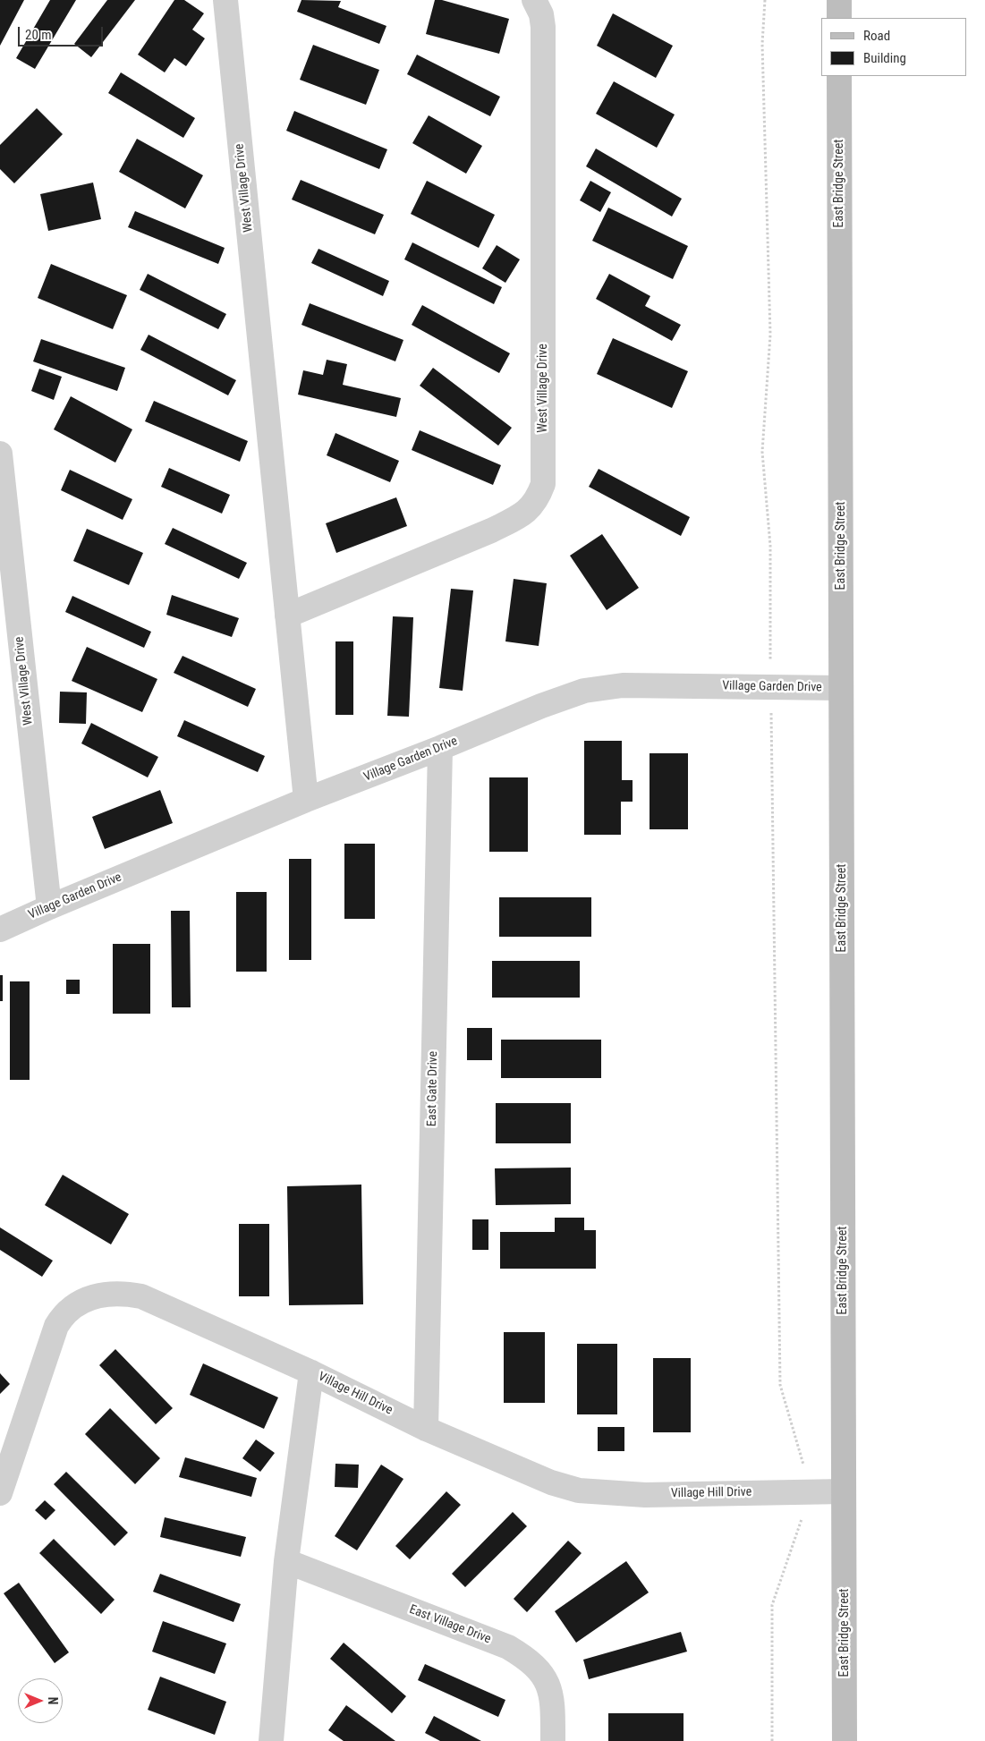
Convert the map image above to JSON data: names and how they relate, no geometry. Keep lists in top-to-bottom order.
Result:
{
  "streets": {
    "main road": ["East Bridge Street"],
    "street": [
      "West Village Drive",
      "Village Garden Drive",
      "East Gate Drive",
      "Village Hill Drive",
      "East Village Drive"
    ]
  },
  "crossings": [
    ["East Bridge Street", "Village Garden Drive"],
    ["East Bridge Street", "Village Hill Drive"],
    ["West Village Drive", "Village Garden Drive"],
    ["Village Garden Drive", "East Gate Drive"],
    ["East Gate Drive", "Village Hill Drive"]
  ],
  "legend": ["Road", "Building"],
  "scale_bar": "20 m",
  "north": "right"
}
